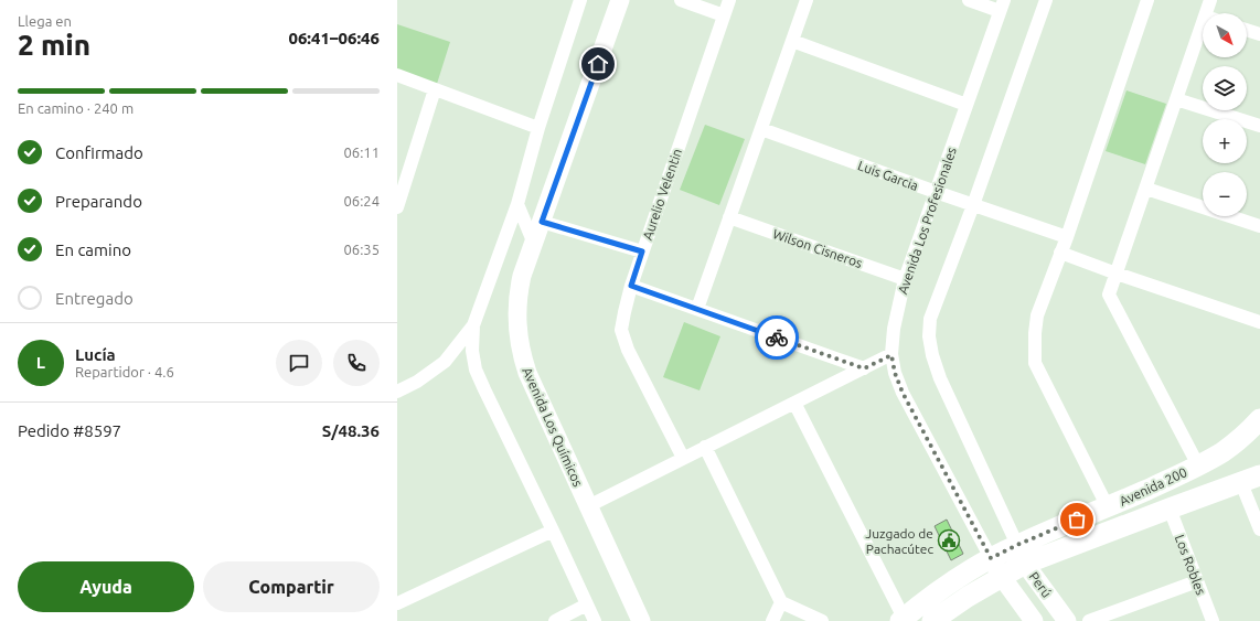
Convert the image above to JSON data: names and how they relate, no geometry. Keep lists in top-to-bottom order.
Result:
{
  "streets": {
    "main road": ["Avenida Los Químicos", "Avenida 200", "Perú"],
    "street": [
      "Luis Garcia",
      "Aurelio Velentin",
      "Avenida Los Profesionales",
      "Wilson Cisneros",
      "Los Robles"
    ]
  },
  "crossings": [
    ["Luis Garcia", "Avenida Los Profesionales"],
    ["Avenida Los Profesionales", "Wilson Cisneros"],
    ["Avenida Los Profesionales", "Avenida 200"],
    ["Avenida Los Profesionales", "Perú"],
    ["Avenida 200", "Los Robles"],
    ["Avenida 200", "Perú"]
  ],
  "places": {
    "public building": ["Juzgado de Pachacútec"]
  },
  "north": "bottom right",
  "page": {
    "heading": ["2 min", "Llega en", "06:41–06:46"],
    "panel": [
      "Lucía",
      "Repartidor · 4.6",
      "Pedido #8597",
      "S/48.36"
    ],
    "map_buttons": ["+", "−"],
    "bar": "En camino · 240 m",
    "list": [
      ["Confirmado", "06:11"],
      ["Preparando", "06:24"],
      ["En camino", "06:35"],
      "Entregado"
    ],
    "round": "L",
    "buttons": ["Ayuda", "Compartir"]
  }
}
